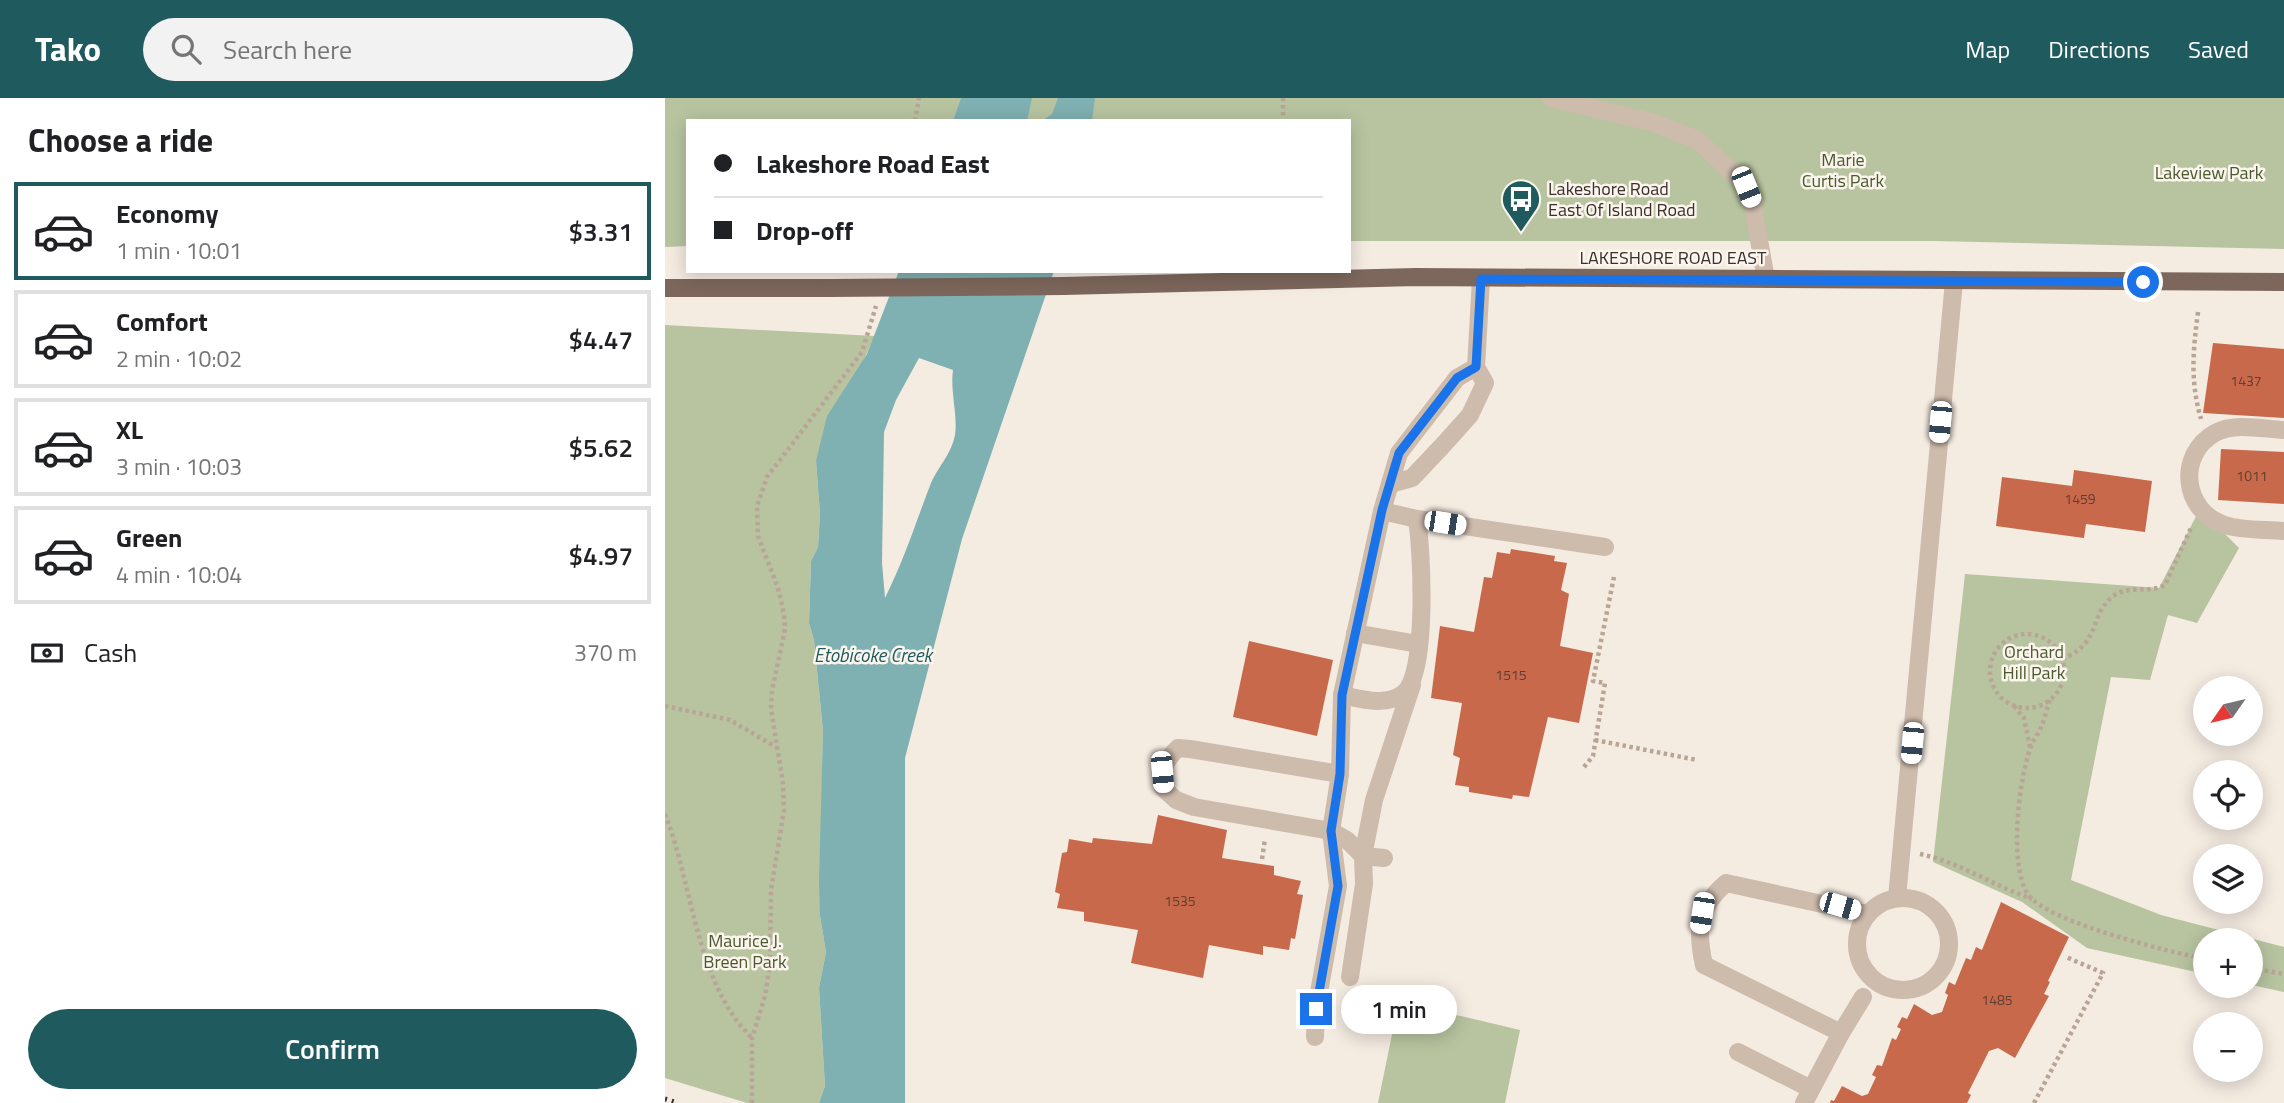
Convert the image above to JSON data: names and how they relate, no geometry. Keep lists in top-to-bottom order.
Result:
{
  "streets": {
    "main road": ["LAKESHORE ROAD EAST"]
  },
  "water": ["Etobicoke Creek"],
  "parks": [
    "Marie Curtis Park",
    "Lakeview Park",
    "Orchard Hill Park",
    "Maurice J. Breen Park"
  ],
  "places": {
    "bus stop": ["Lakeshore Road East Of Island Road"]
  },
  "house_numbers": [
    "1437",
    "1011",
    "1459",
    "1515",
    "1535",
    "1485"
  ],
  "north": "bottom left",
  "page": {
    "header": "Tako",
    "search": "Search here",
    "nav": ["Map", "Directions", "Saved"],
    "heading": "Choose a ride",
    "banner": ["Lakeshore Road East", "Drop-off"],
    "list": [
      {
        "name": "Economy",
        "note": "1 min · 10:01",
        "value": "$3.31"
      },
      {
        "name": "Comfort",
        "note": "2 min · 10:02",
        "value": "$4.47"
      },
      {
        "name": "XL",
        "note": "3 min · 10:03",
        "value": "$5.62"
      },
      {
        "name": "Green",
        "note": "4 min · 10:04",
        "value": "$4.97"
      }
    ],
    "pay": ["Cash", "370 m"],
    "map_buttons": ["+", "−"],
    "bubble": "1 min",
    "buttons": "Confirm"
  }
}
